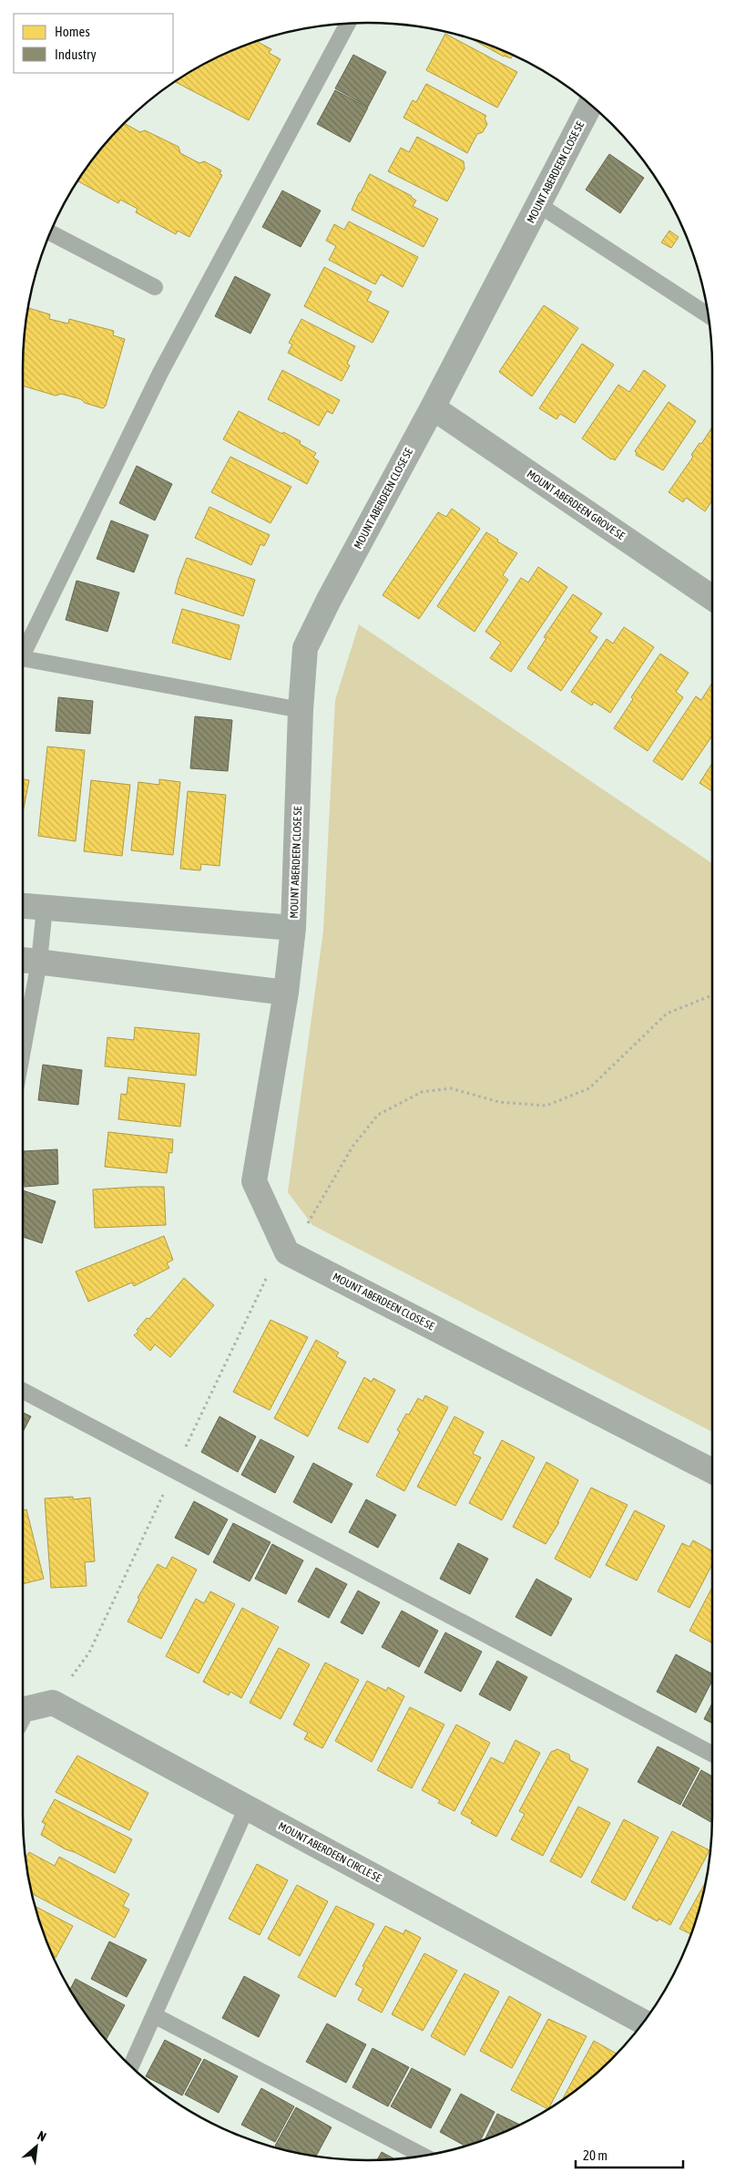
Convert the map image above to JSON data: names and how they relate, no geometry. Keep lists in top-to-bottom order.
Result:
{
  "streets": {
    "street": ["MOUNT ABERDEEN CLOSE SE", "MOUNT ABERDEEN GROVE SE", "MOUNT ABERDEEN CIRCLE SE"]
  },
  "crossings": [
    ["MOUNT ABERDEEN CLOSE SE", "MOUNT ABERDEEN GROVE SE"]
  ],
  "legend": ["Homes", "Industry"],
  "scale_bar": "20 m",
  "north": "top right"
}
